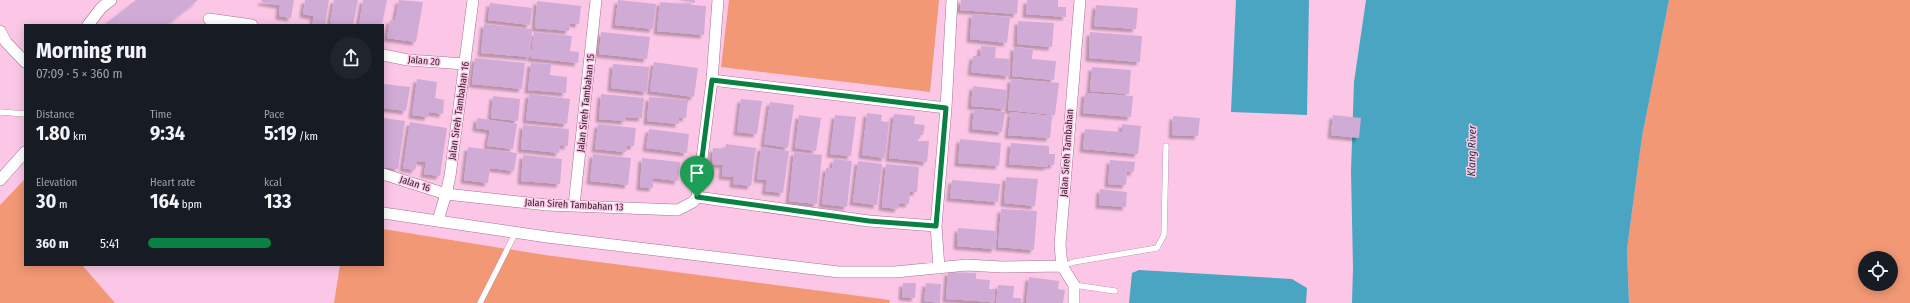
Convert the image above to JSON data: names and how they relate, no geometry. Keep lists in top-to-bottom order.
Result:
{
  "streets": {
    "street": [
      "Jalan 20",
      "Jalan Sireh Tambahan 15",
      "Jalan Sireh Tambahan 16",
      "Jalan Sireh Tambahan",
      "Jalan 16",
      "Jalan Sireh Tambahan 13"
    ]
  },
  "crossings": [
    ["Jalan 20", "Jalan Sireh Tambahan 16"],
    ["Jalan Sireh Tambahan 15", "Jalan Sireh Tambahan 13"],
    ["Jalan Sireh Tambahan 16", "Jalan 16"],
    ["Jalan Sireh Tambahan 16", "Jalan Sireh Tambahan 13"],
    ["Jalan 16", "Jalan Sireh Tambahan 13"]
  ],
  "water": ["Klang River"],
  "page": {
    "heading": ["Morning run", "07:09 · 5 × 360 m"],
    "stats": [
      ["Distance", "1.80 km"],
      ["Time", "9:34"],
      ["Pace", "5:19 /km"],
      ["Elevation", "30 m"],
      ["Heart rate", "164 bpm"],
      ["kcal", "133"]
    ],
    "list": [
      {
        "name": "360 m",
        "note": "5:41"
      }
    ]
  }
}
